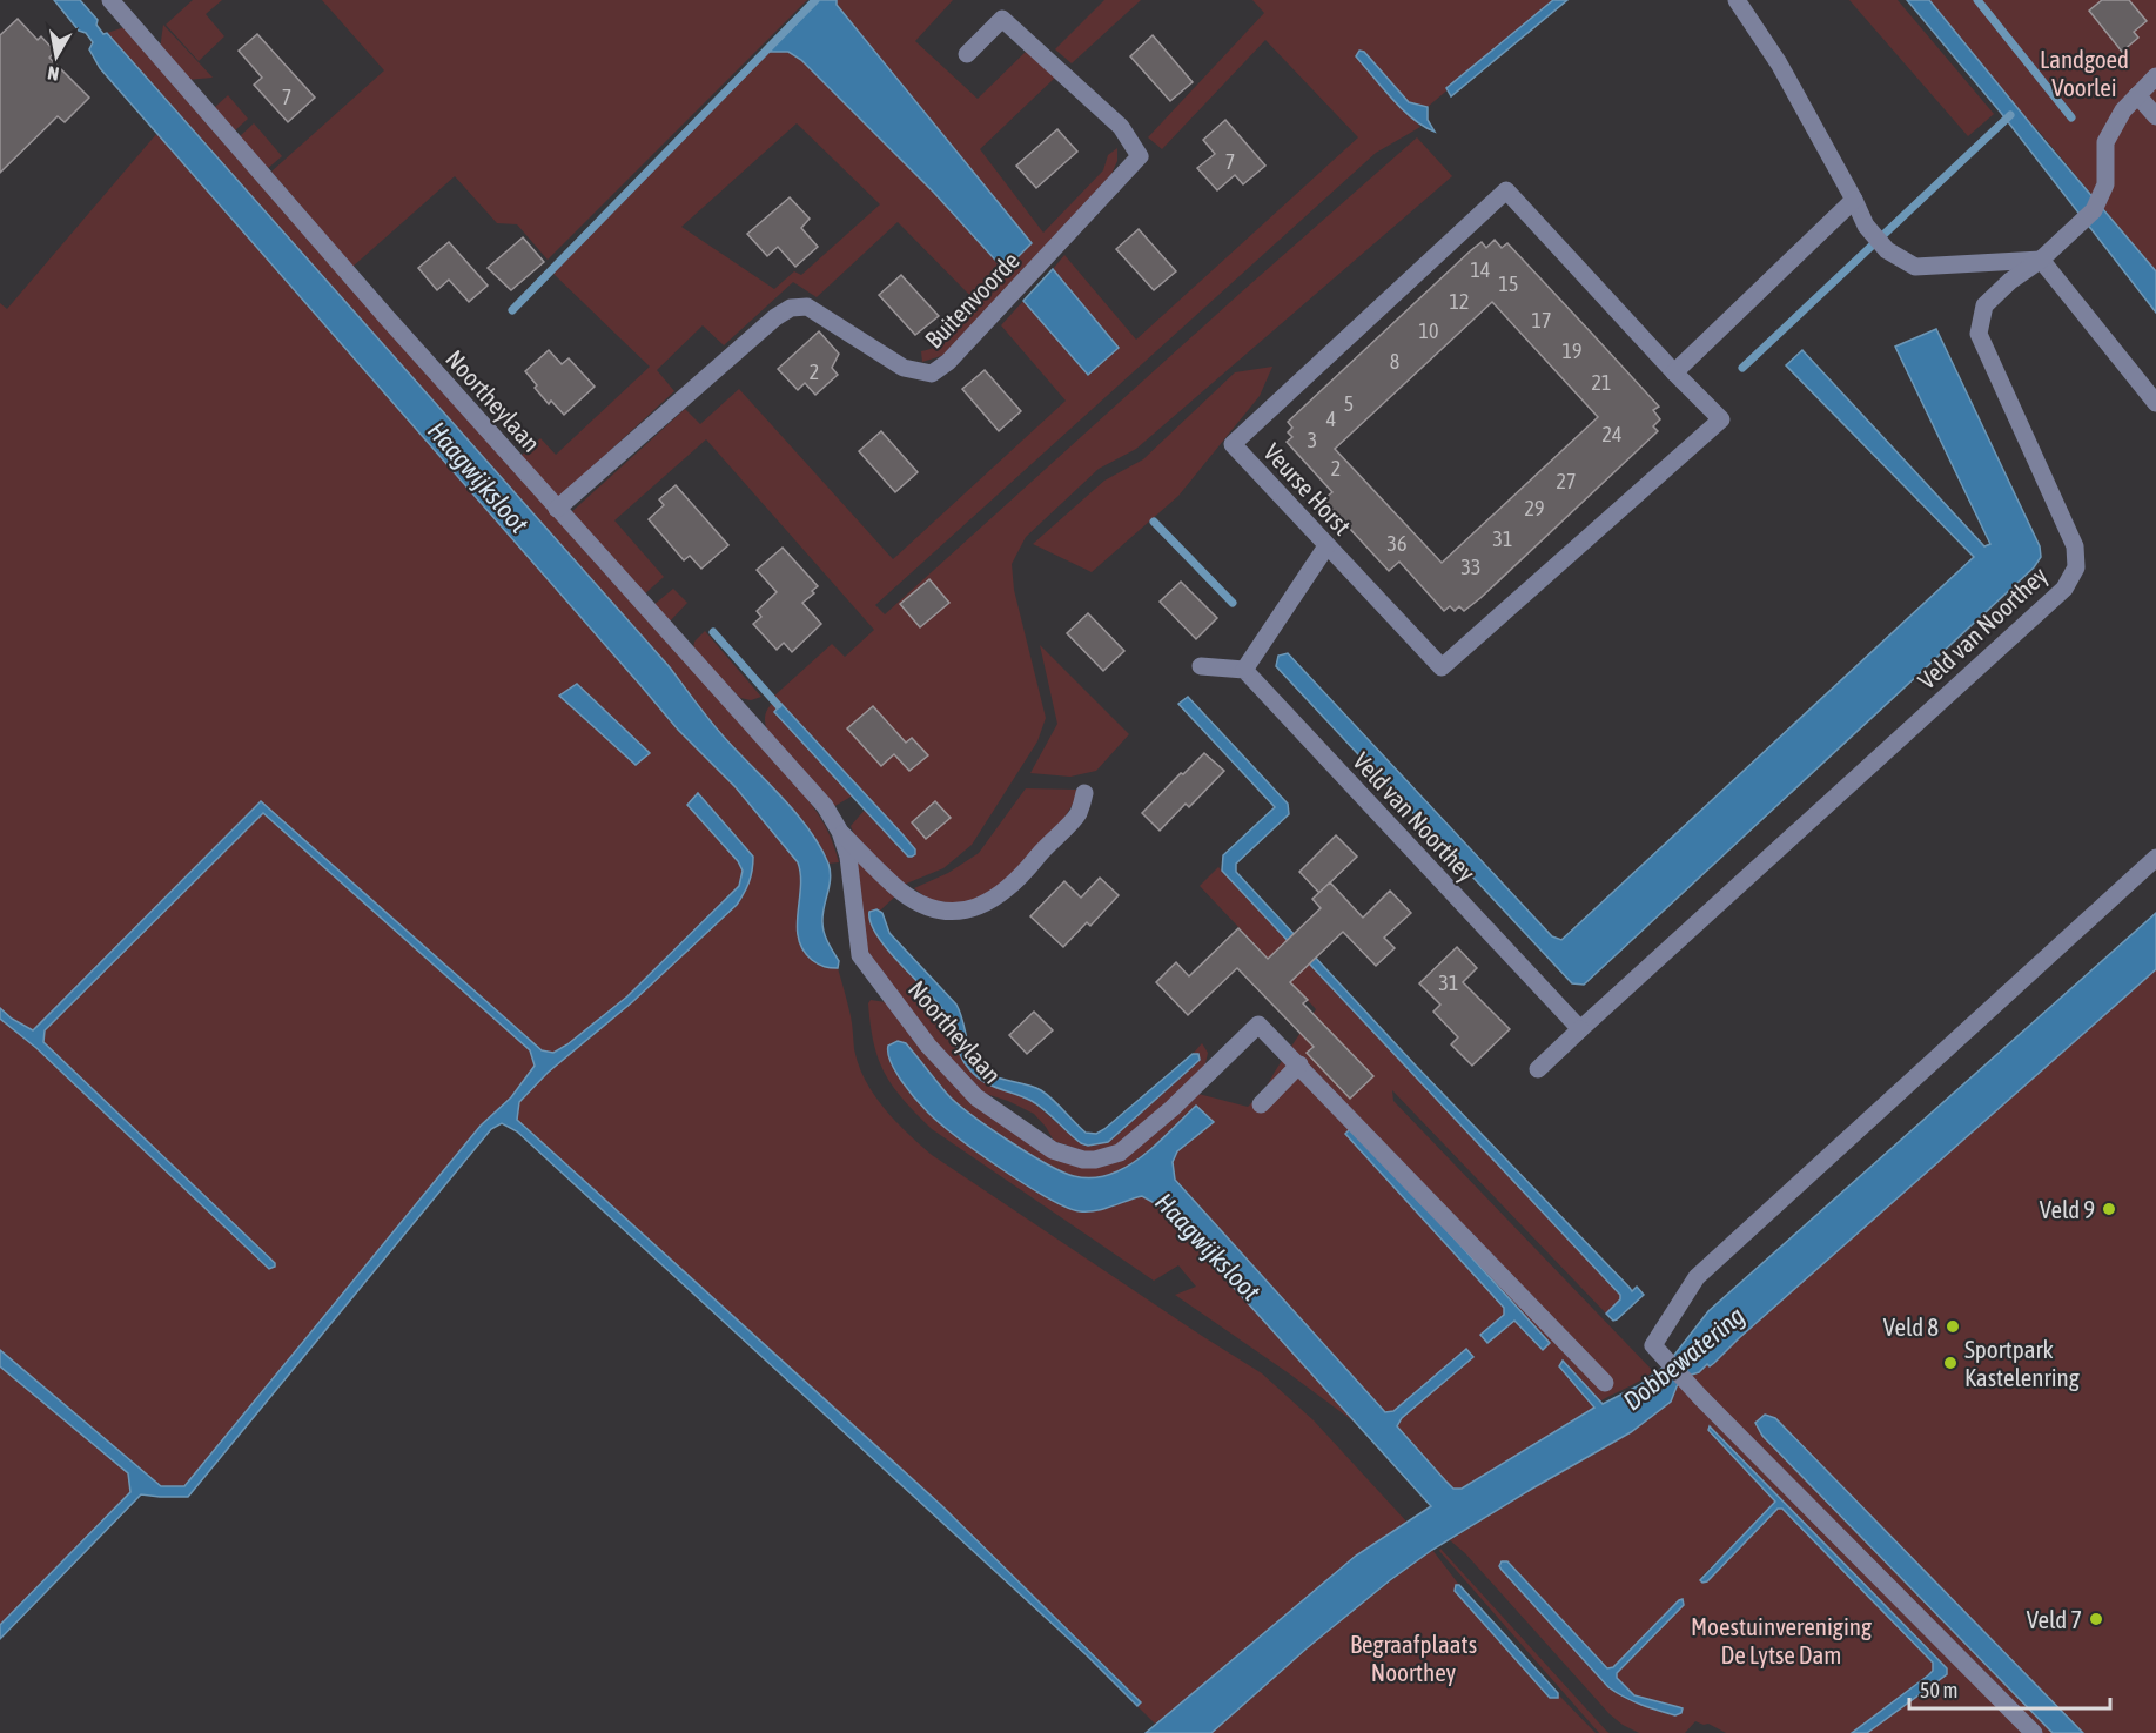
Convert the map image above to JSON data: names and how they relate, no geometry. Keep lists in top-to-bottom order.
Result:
{
  "streets": {
    "street": [
      "Buitenvoorde",
      "Noortheylaan",
      "Veurse Horst",
      "Veld van Noorthey"
    ]
  },
  "crossings": [
    ["Buitenvoorde", "Noortheylaan"]
  ],
  "water": ["Haagwijksloot", "Dobbewatering"],
  "parks": ["Landgoed Voorlei", "Moestuinvereniging De Lytse Dam", "Begraafplaats Noorthey"],
  "places": [
    "Veld 9",
    "Veld 8",
    "Sportpark Kastelenring",
    "Veld 7"
  ],
  "house_numbers": [
    "7",
    "7",
    "14",
    "15",
    "12",
    "17",
    "10",
    "19",
    "8",
    "2",
    "21",
    "5",
    "4",
    "24",
    "3",
    "2",
    "27",
    "29",
    "31",
    "36",
    "33",
    "31"
  ],
  "scale_bar": "50 m",
  "north": "bottom"
}
